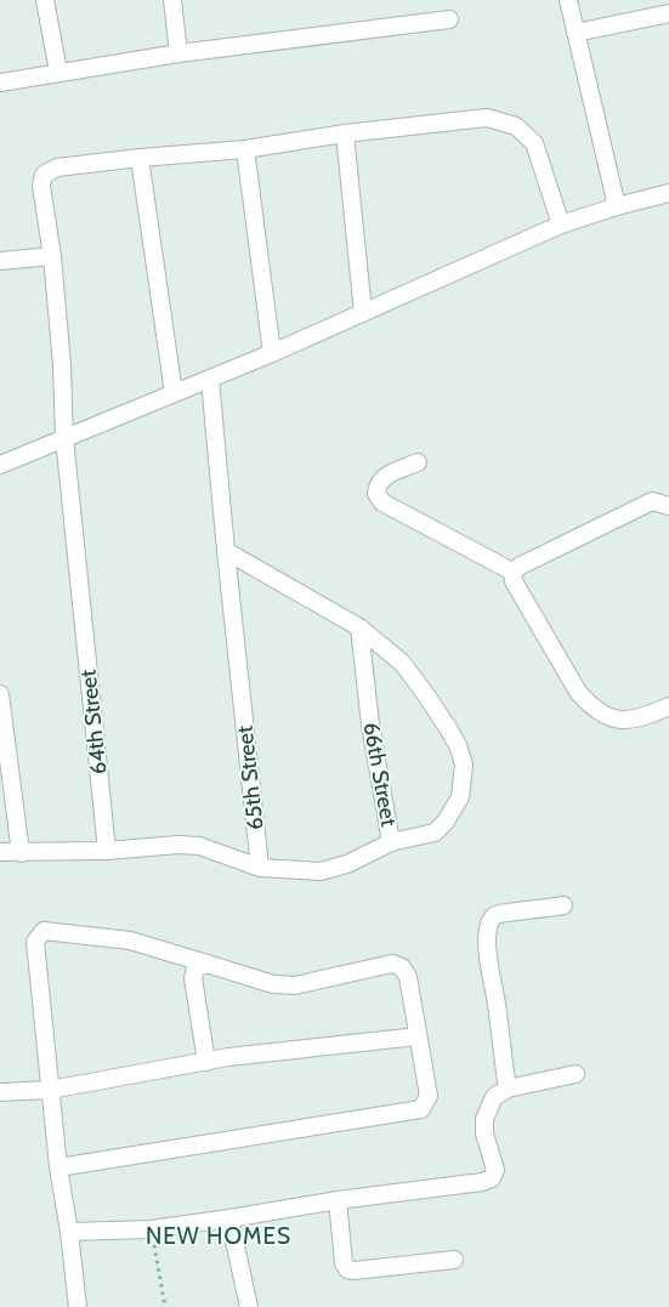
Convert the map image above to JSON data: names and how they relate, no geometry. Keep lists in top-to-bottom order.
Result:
{
  "streets": {
    "street": ["64th Street", "66th Street", "65th Street"]
  },
  "districts": ["NEW HOMES"]
}
